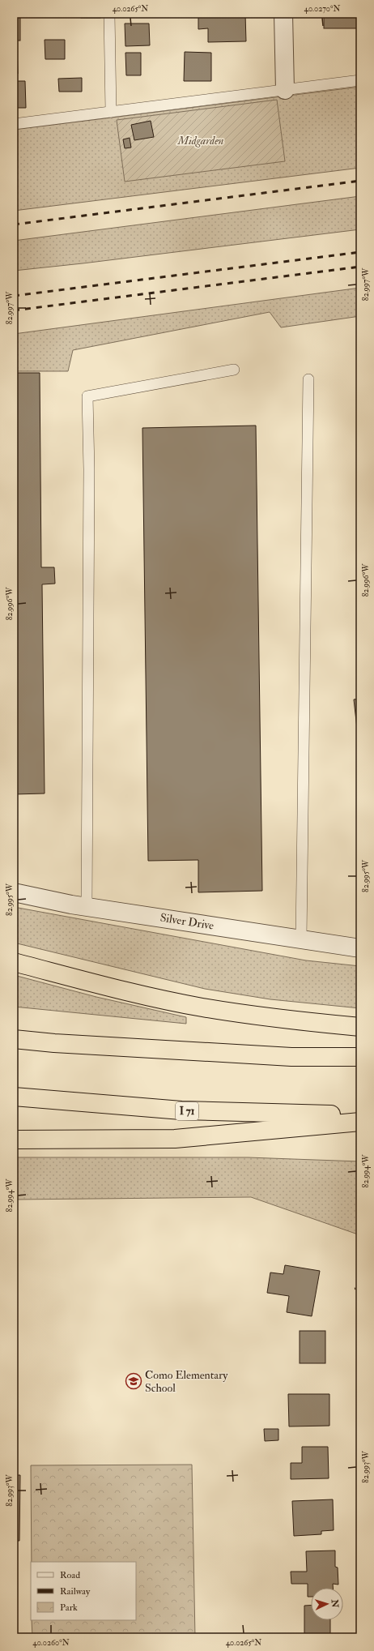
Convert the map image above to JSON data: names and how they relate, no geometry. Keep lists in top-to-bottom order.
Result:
{
  "streets": {
    "highway": ["I 71"],
    "street": ["Silver Drive"]
  },
  "parks": ["Midgarden"],
  "places": {
    "school or university": ["Como Elementary School"]
  },
  "legend": ["Road", "Railway", "Park"],
  "north": "right",
  "coordinates": [
    "40.0265°N",
    "40.0270°N",
    "82.997°W",
    "82.996°W",
    "82.995°W",
    "82.994°W",
    "82.993°W",
    "40.0260°N"
  ]
}
